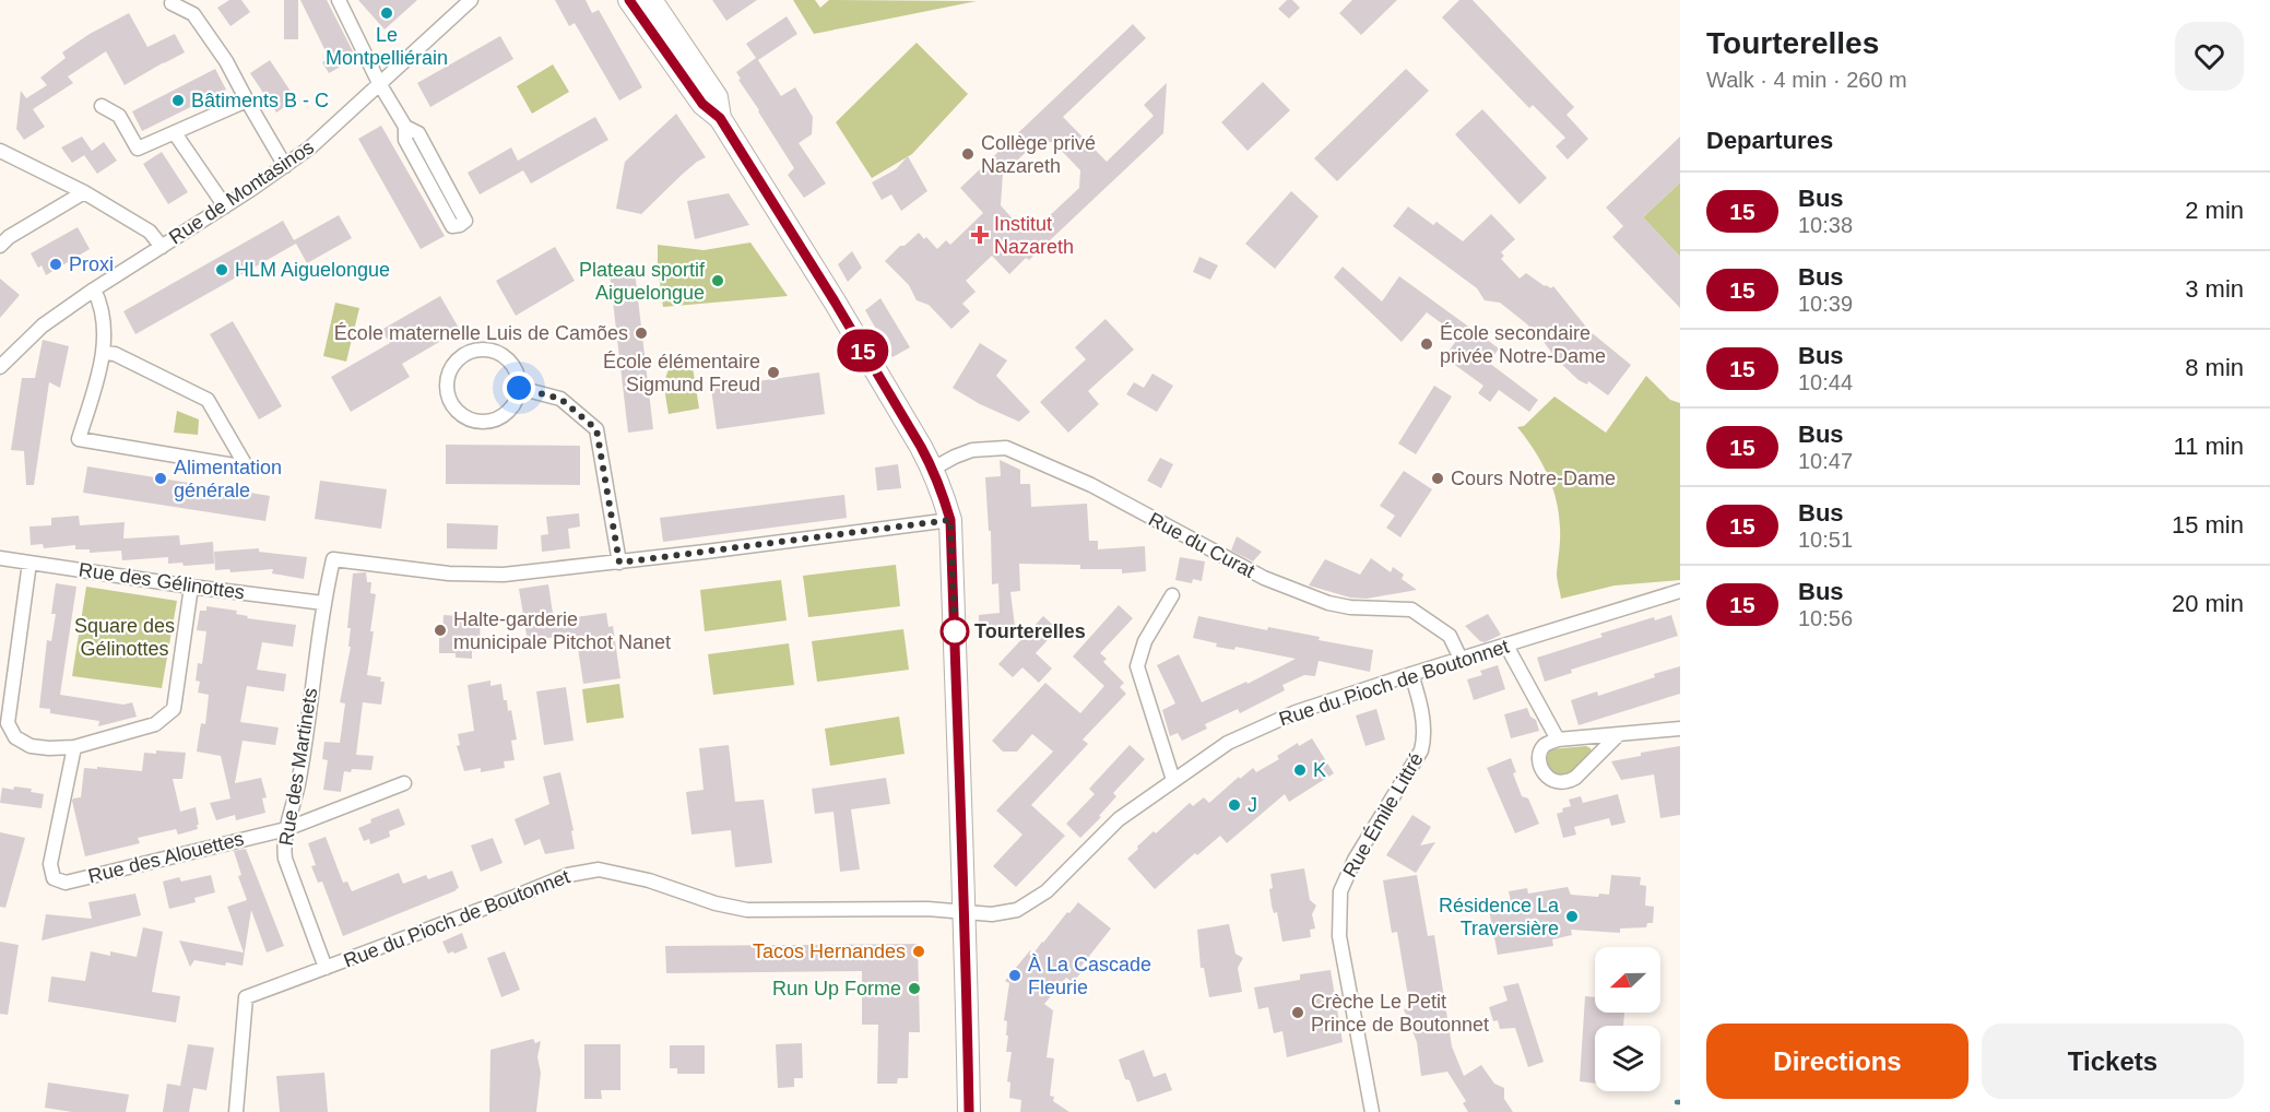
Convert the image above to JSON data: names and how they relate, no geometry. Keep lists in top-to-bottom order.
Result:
{
  "streets": {
    "street": [
      "Rue de Montasinos",
      "Rue du Curat",
      "Rue des Gélinottes",
      "Rue du Pioch de Boutonnet",
      "Rue des Martinets",
      "Rue Émile Littré",
      "Rue des Alouettes"
    ]
  },
  "crossings": [
    ["Rue du Curat", "Rue du Pioch de Boutonnet"],
    ["Rue des Gélinottes", "Rue des Martinets"],
    ["Rue du Pioch de Boutonnet", "Rue des Martinets"],
    ["Rue du Pioch de Boutonnet", "Rue Émile Littré"],
    ["Rue des Martinets", "Rue des Alouettes"]
  ],
  "parks": ["Square des Gélinottes"],
  "places": {
    "other": [
      "Le Montpelliérain",
      "Bâtiments B - C",
      "Collège privé Nazareth",
      "Proxi",
      "HLM Aiguelongue",
      "Plateau sportif Aiguelongue",
      "École maternelle Luis de Camões",
      "École secondaire privée Notre-Dame",
      "École élémentaire Sigmund Freud",
      "Alimentation générale",
      "Cours Notre-Dame",
      "Halte-garderie municipale Pitchot Nanet",
      "Tourterelles",
      "K",
      "J",
      "Résidence La Traversière",
      "Tacos Hernandes",
      "À La Cascade Fleurie",
      "Run Up Forme",
      "Crèche Le Petit Prince de Boutonnet"
    ],
    "health": ["Institut Nazareth"]
  },
  "lines": ["bus line 15"],
  "north": "left",
  "page": {
    "on_map": "15",
    "heading": [
      ["Tourterelles", "Walk · 4 min · 260 m"],
      "Departures"
    ],
    "list": [
      {
        "mark": "15",
        "name": "Bus",
        "note": "10:38",
        "value": "2 min"
      },
      {
        "mark": "15",
        "name": "Bus",
        "note": "10:39",
        "value": "3 min"
      },
      {
        "mark": "15",
        "name": "Bus",
        "note": "10:44",
        "value": "8 min"
      },
      {
        "mark": "15",
        "name": "Bus",
        "note": "10:47",
        "value": "11 min"
      },
      {
        "mark": "15",
        "name": "Bus",
        "note": "10:51",
        "value": "15 min"
      },
      {
        "mark": "15",
        "name": "Bus",
        "note": "10:56",
        "value": "20 min"
      }
    ],
    "buttons": ["Directions", "Tickets"]
  }
}
